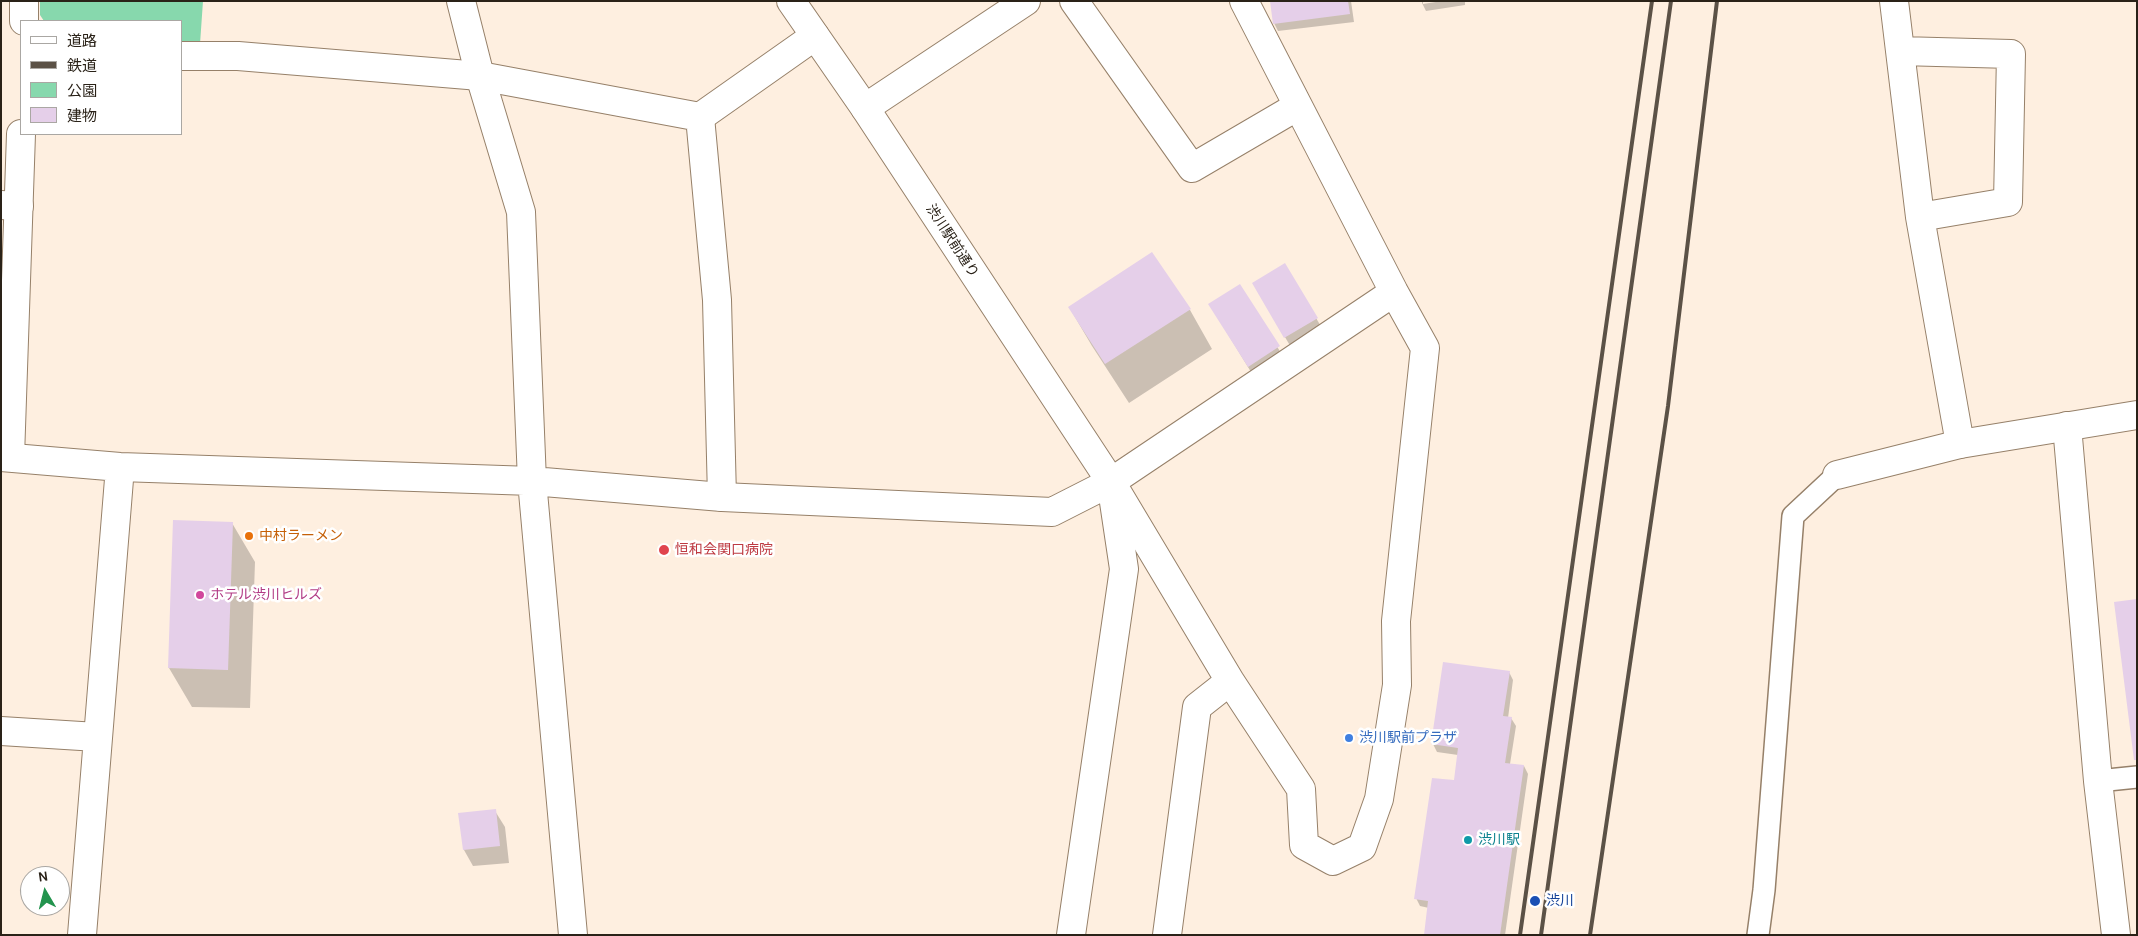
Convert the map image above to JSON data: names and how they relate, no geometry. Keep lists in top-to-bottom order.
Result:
{
  "streets": {
    "street": ["渋川駅前通り"]
  },
  "places": [
    "中村ラーメン",
    "恒和会関口病院",
    "ホテル渋川ヒルズ",
    "渋川駅前プラザ",
    "渋川駅",
    "渋川"
  ],
  "legend": [
    "道路",
    "鉄道",
    "公園",
    "建物"
  ],
  "north": "top"
}
